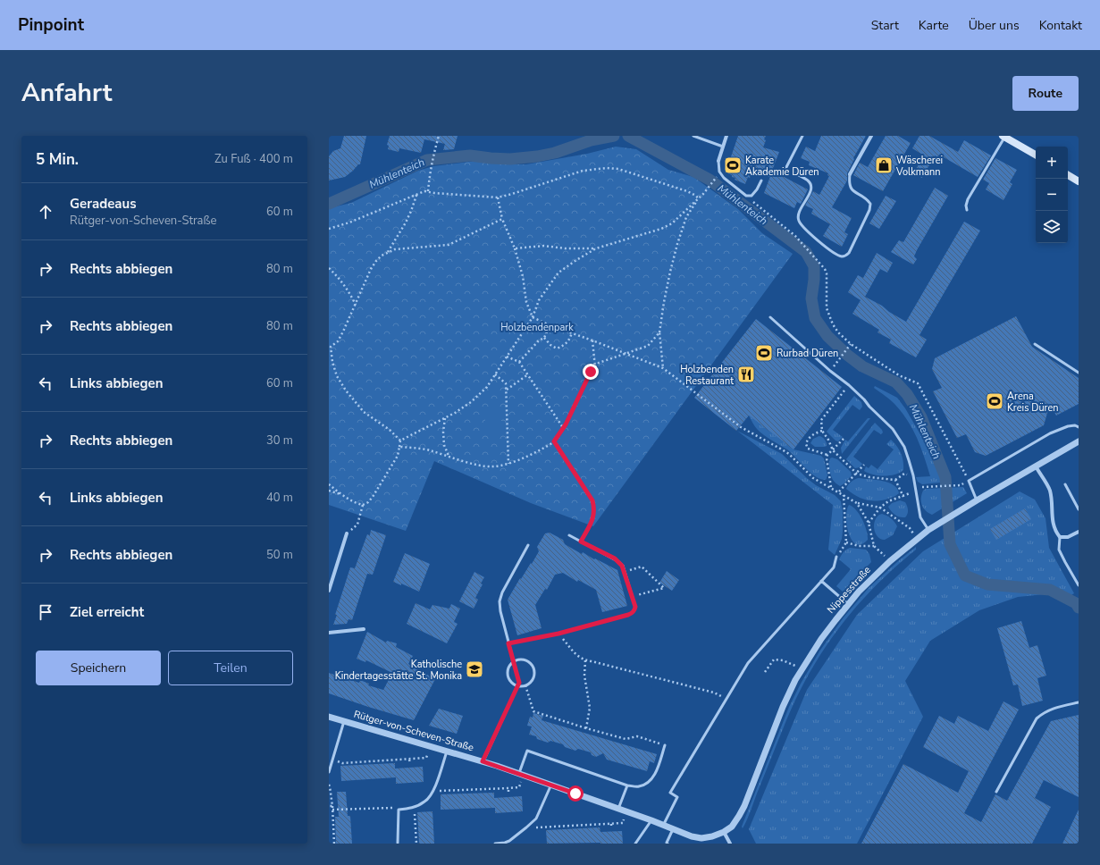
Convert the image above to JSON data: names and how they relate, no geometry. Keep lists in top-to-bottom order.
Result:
{
  "streets": {
    "street": ["Nippesstraße", "Rütger-von-Scheven-Straße"]
  },
  "crossings": [
    ["Nippesstraße", "Rütger-von-Scheven-Straße"]
  ],
  "water": ["Mühlenteich"],
  "parks": ["Holzbendenpark"],
  "places": {
    "sports": ["Karate Akademie Düren", "Rurbad Düren", "Arena Kreis Düren"],
    "shop": ["Wäscherei Volkmann"],
    "restaurant": ["Holzbenden Restaurant"],
    "school or university": ["Katholische Kindertagesstätte St. Monika"]
  },
  "page": {
    "header": "Pinpoint",
    "nav": [
      "Start",
      "Karte",
      "Über uns",
      "Kontakt"
    ],
    "title": "Anfahrt",
    "buttons": [
      "Route",
      ["Speichern", "Teilen"]
    ],
    "heading": ["5 Min.", "Zu Fuß · 400 m"],
    "map_buttons": ["+", "−"],
    "list": [
      ["Geradeaus", "Rütger-von-Scheven-Straße", "60 m"],
      ["Rechts abbiegen", "80 m"],
      ["Rechts abbiegen", "80 m"],
      ["Links abbiegen", "60 m"],
      ["Rechts abbiegen", "30 m"],
      ["Links abbiegen", "40 m"],
      ["Rechts abbiegen", "50 m"],
      "Ziel erreicht"
    ]
  }
}
